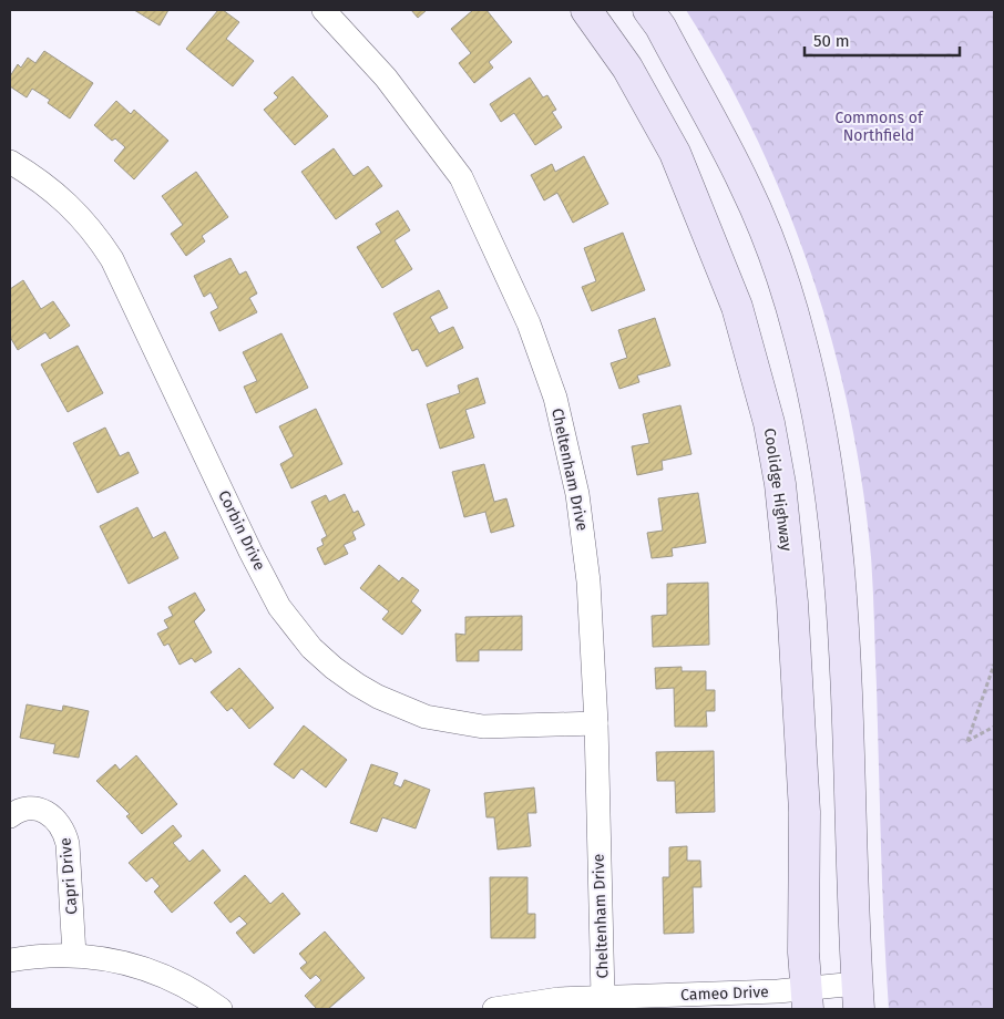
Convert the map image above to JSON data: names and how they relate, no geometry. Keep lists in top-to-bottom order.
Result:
{
  "streets": {
    "main road": ["Coolidge Highway"],
    "street": [
      "Cheltenham Drive",
      "Corbin Drive",
      "Capri Drive",
      "Cameo Drive"
    ]
  },
  "crossings": [
    ["Cheltenham Drive", "Corbin Drive"],
    ["Cheltenham Drive", "Cameo Drive"],
    ["Coolidge Highway", "Cameo Drive"]
  ],
  "parks": ["Commons of Northfield"],
  "scale_bar": "50 m"
}
